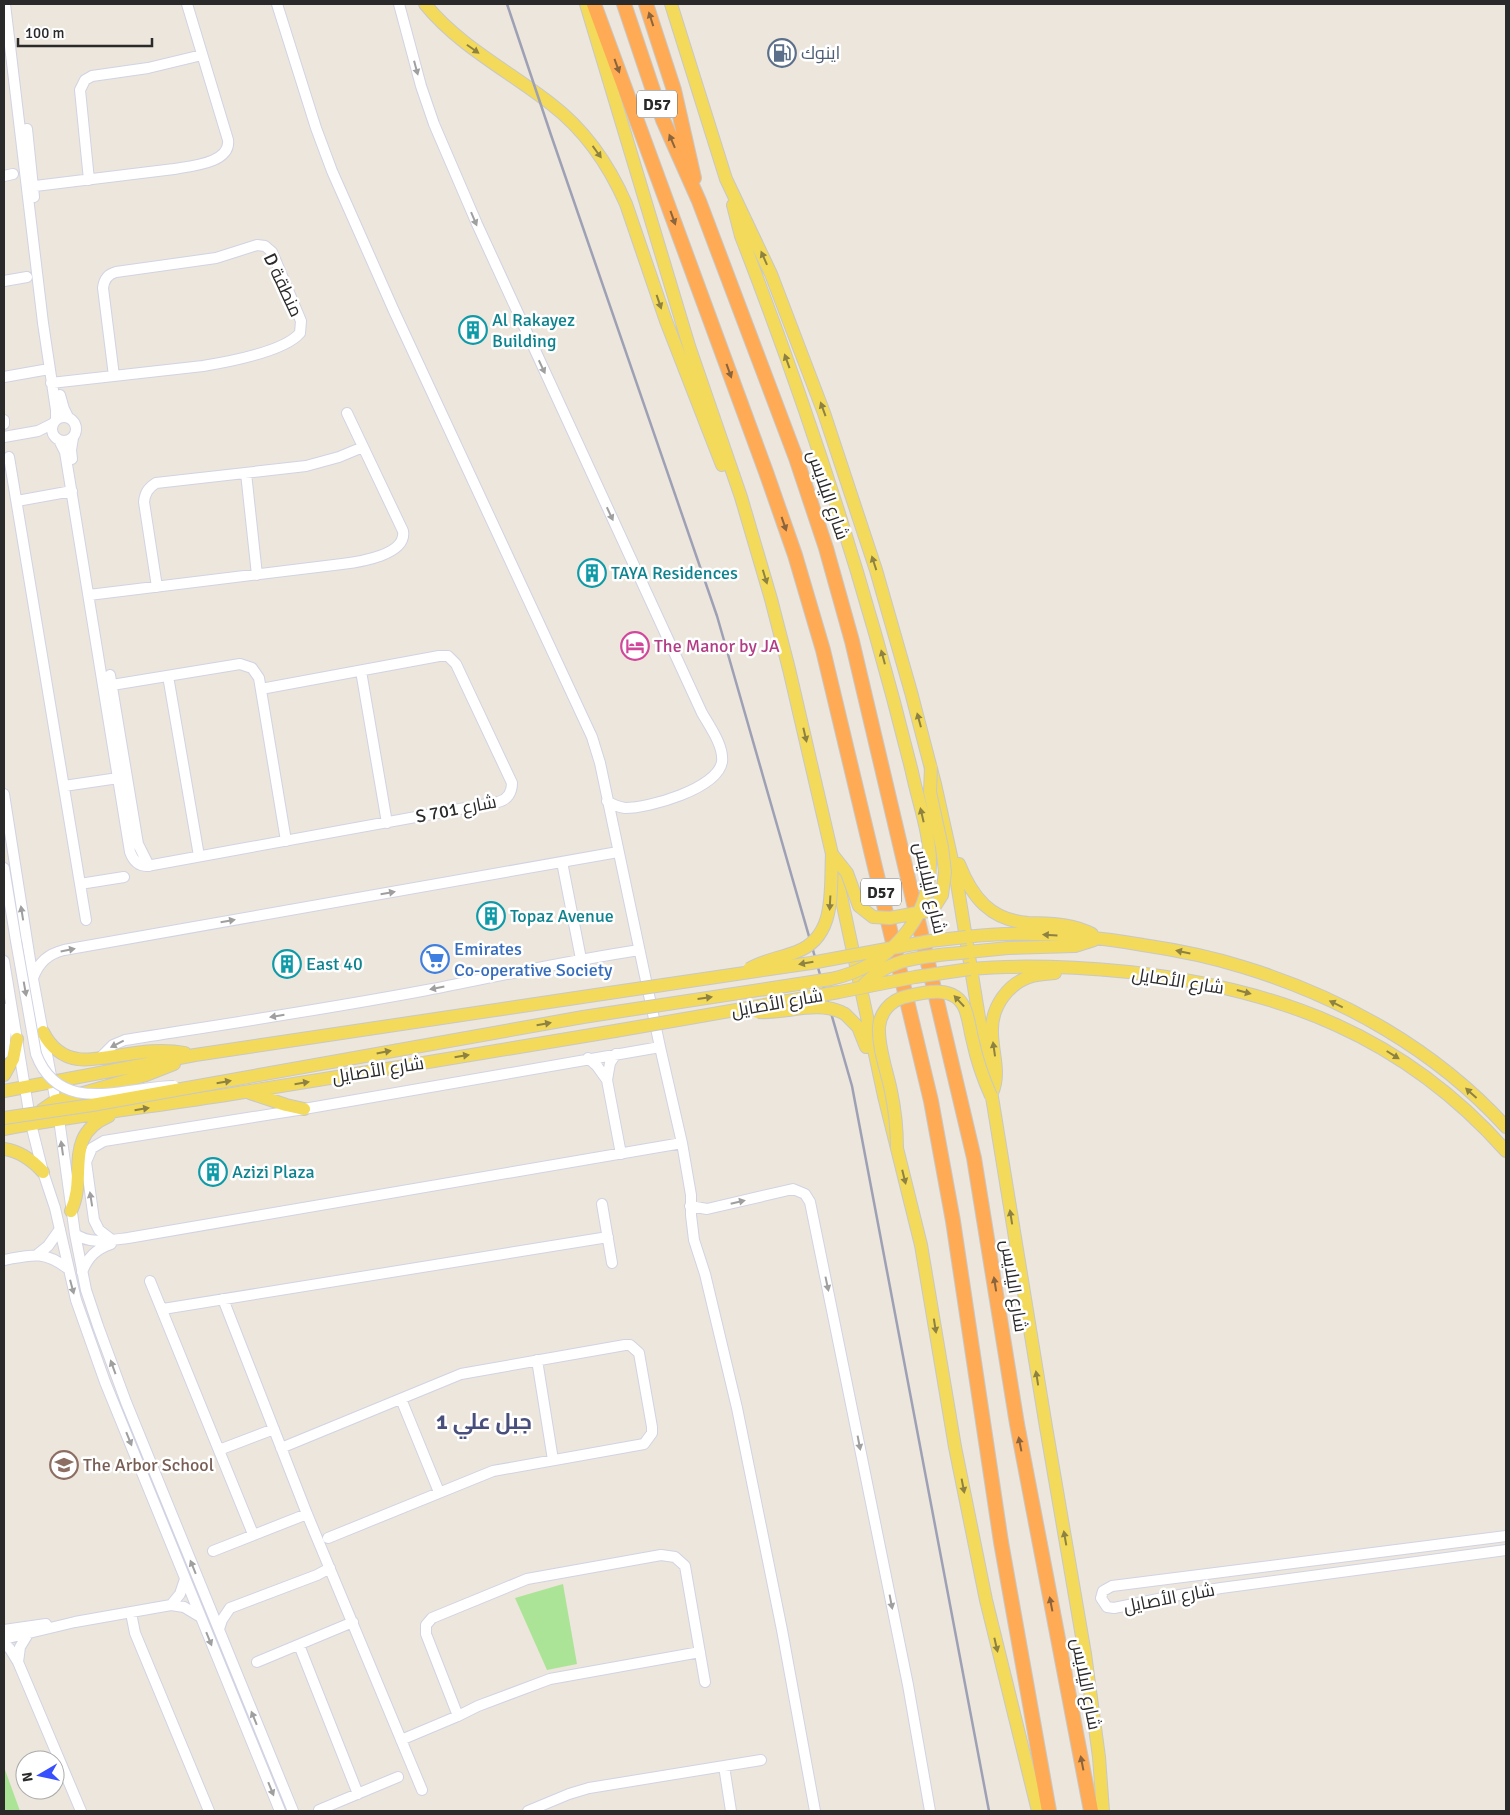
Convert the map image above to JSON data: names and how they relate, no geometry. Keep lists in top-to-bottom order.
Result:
{
  "streets": {
    "highway": ["D57", "شارع اليلايس"],
    "main road": ["شارع الأصايل"],
    "street": ["D منطقة", "S 701 شارع"]
  },
  "districts": ["جبل علي 1"],
  "places": {
    "fuel station": ["اينوك"],
    "building": [
      "Al Rakayez Building",
      "TAYA Residences",
      "Topaz Avenue",
      "East 40",
      "Azizi Plaza"
    ],
    "hotel": ["The Manor by JA"],
    "supermarket": ["Emirates Co-operative Society"],
    "school or university": ["The Arbor School"]
  },
  "scale_bar": "100 m",
  "north": "left"
}
